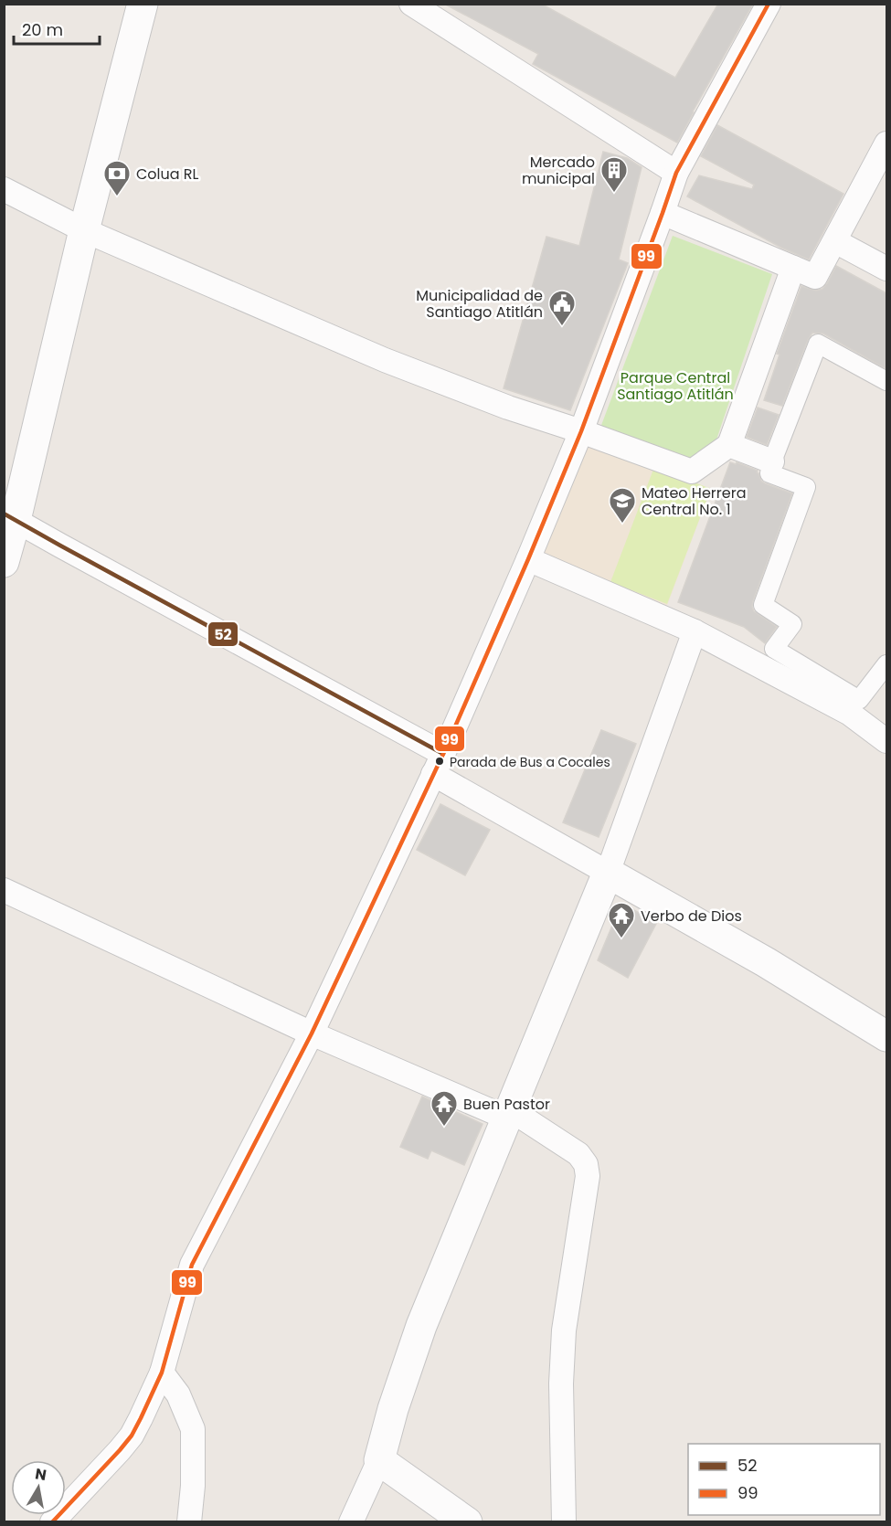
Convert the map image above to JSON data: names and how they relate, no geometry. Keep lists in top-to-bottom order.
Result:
{
  "parks": ["Parque Central Santiago Atitlán"],
  "places": {
    "building": ["Mercado municipal"],
    "bank": ["Colua RL"],
    "public building": ["Municipalidad de Santiago Atitlán"],
    "school or university": ["Mateo Herrera Central No. 1"],
    "other": ["Parada de Bus a Cocales"],
    "temple": ["Verbo de Dios", "Buen Pastor"]
  },
  "lines": ["transit line 99", "transit line 52"],
  "legend": ["52", "99"],
  "scale_bar": "20 m",
  "north": "top"
}
